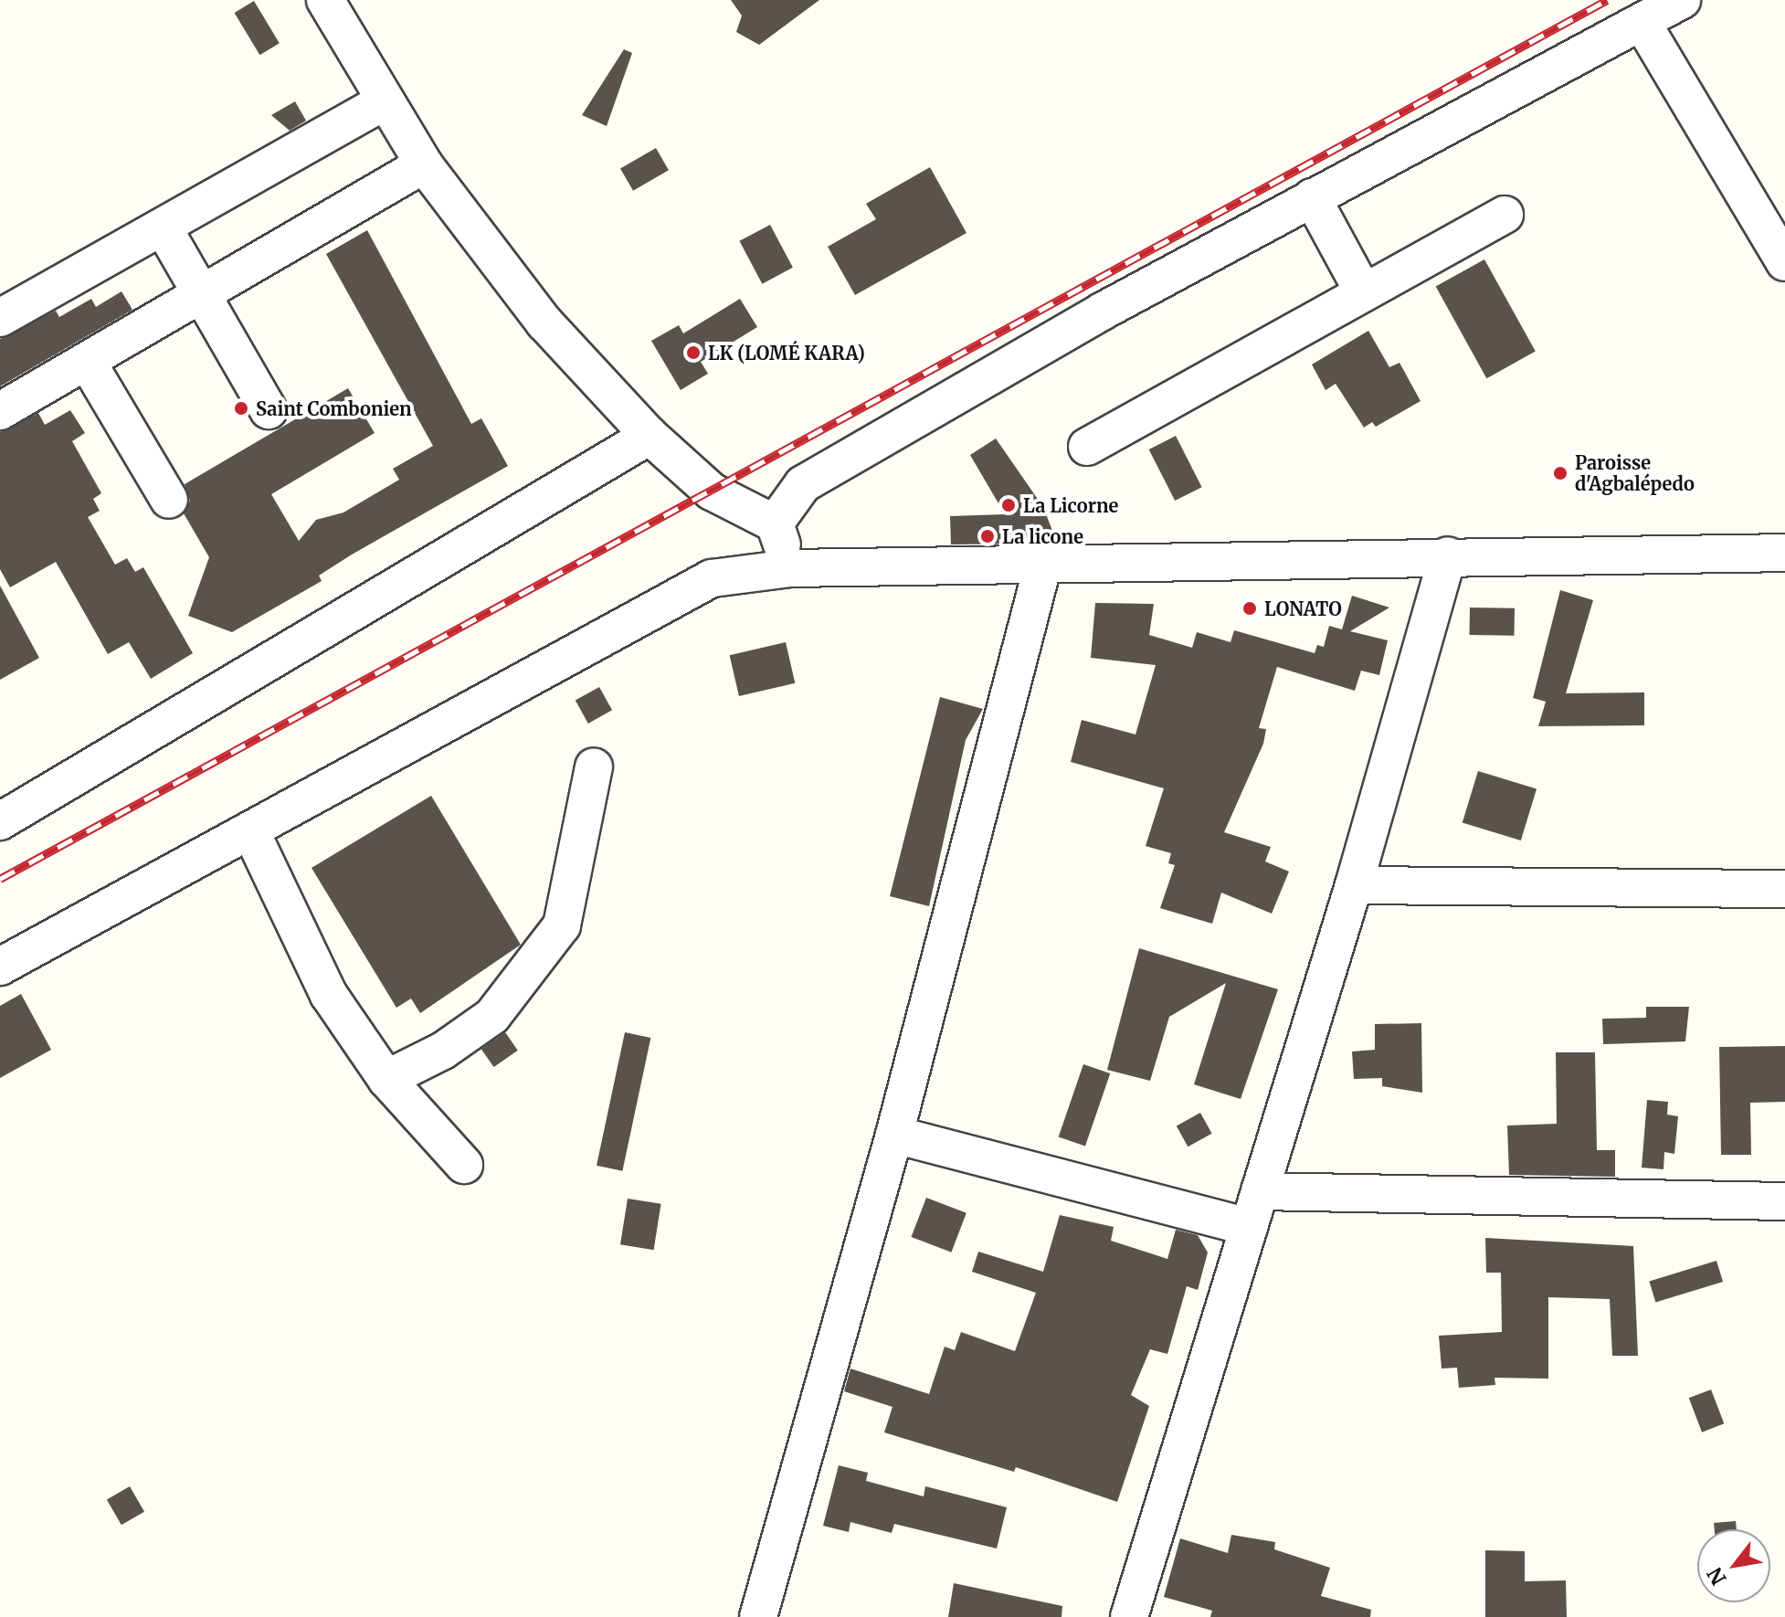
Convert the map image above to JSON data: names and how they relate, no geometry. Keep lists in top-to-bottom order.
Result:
{
  "places": [
    "LK (LOMÉ KARA)",
    "Saint Combonien",
    "Paroisse d'Agbalépedo",
    "La Licorne",
    "La licone",
    "LONATO"
  ],
  "north": "bottom left"
}
